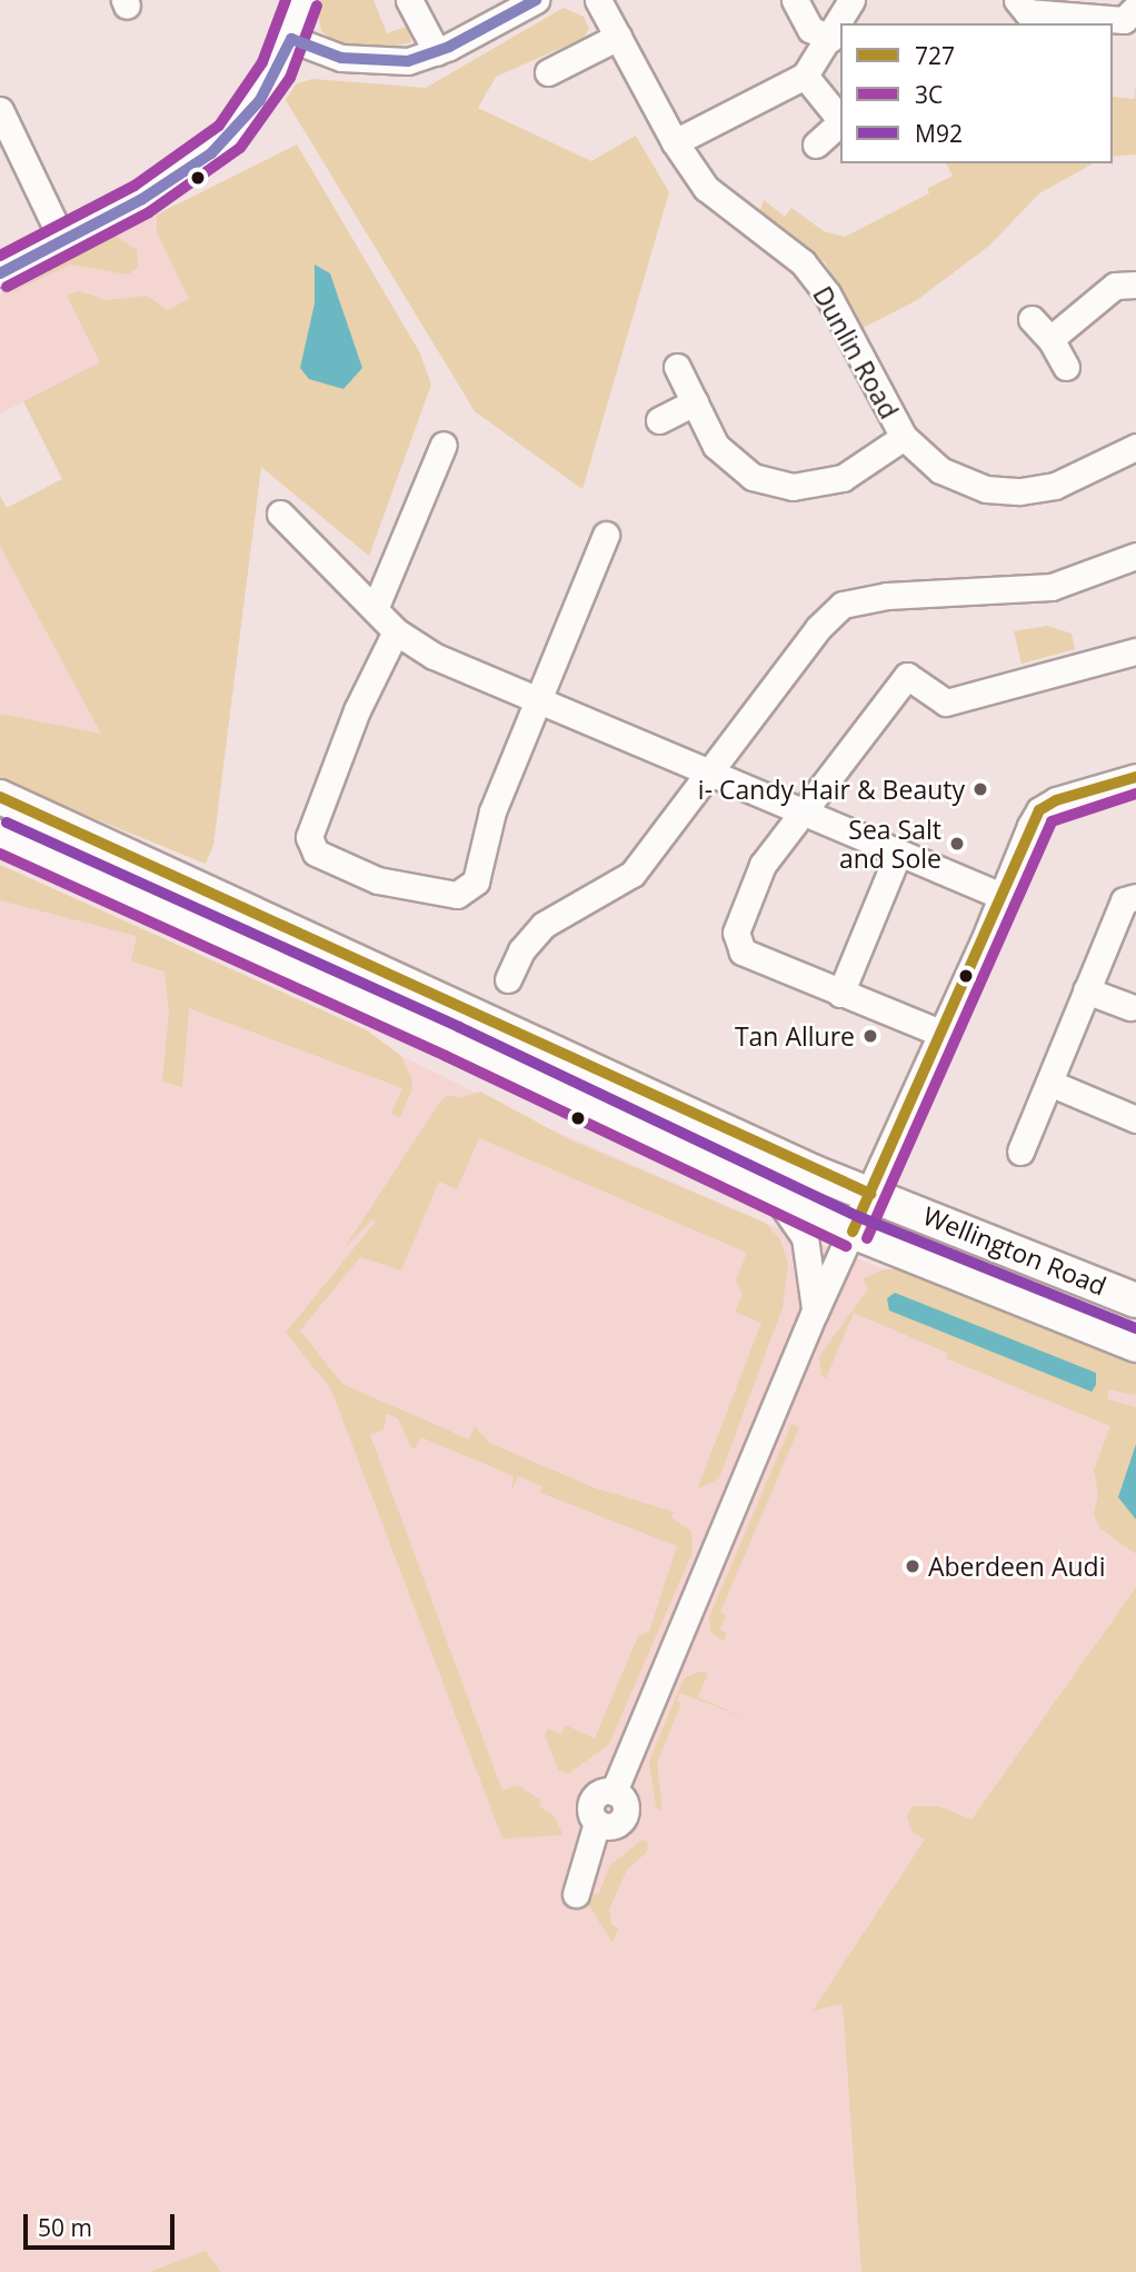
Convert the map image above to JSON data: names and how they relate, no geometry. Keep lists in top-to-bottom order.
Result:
{
  "streets": {
    "main road": ["Wellington Road"],
    "street": ["Dunlin Road"]
  },
  "places": [
    "i- Candy Hair & Beauty",
    "Sea Salt and Sole",
    "Tan Allure",
    "Aberdeen Audi"
  ],
  "lines": ["transit line 3C", "transit line 727", "transit line M92"],
  "legend": ["727", "3C", "M92"],
  "scale_bar": "50 m"
}
